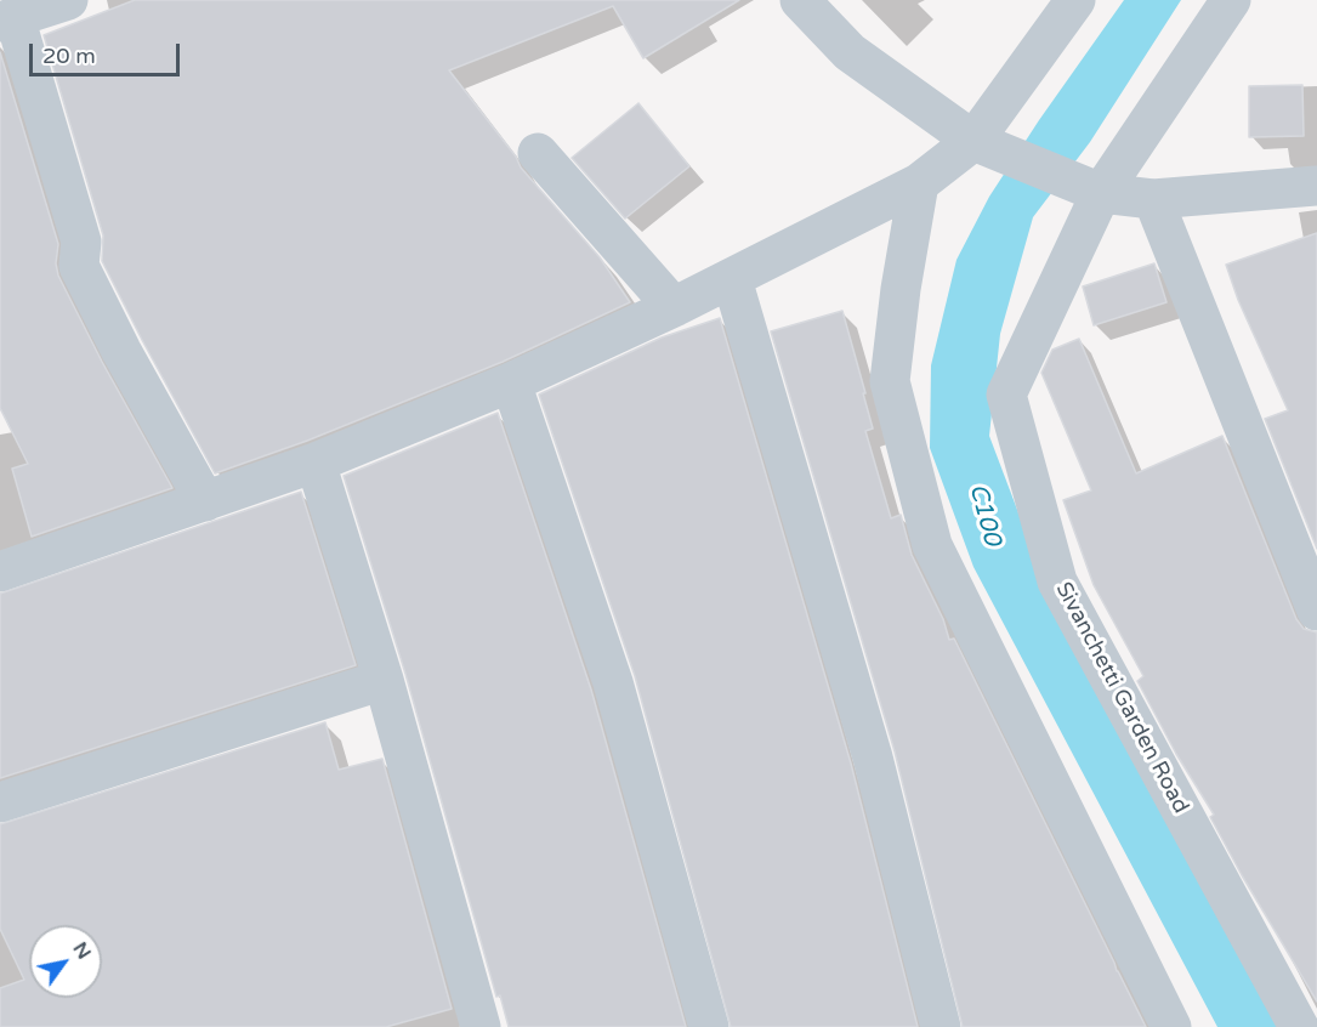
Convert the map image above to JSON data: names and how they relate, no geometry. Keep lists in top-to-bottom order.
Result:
{
  "streets": {
    "street": ["Sivanchetti Garden Road"]
  },
  "water": ["C100"],
  "scale_bar": "20 m",
  "north": "top right"
}
